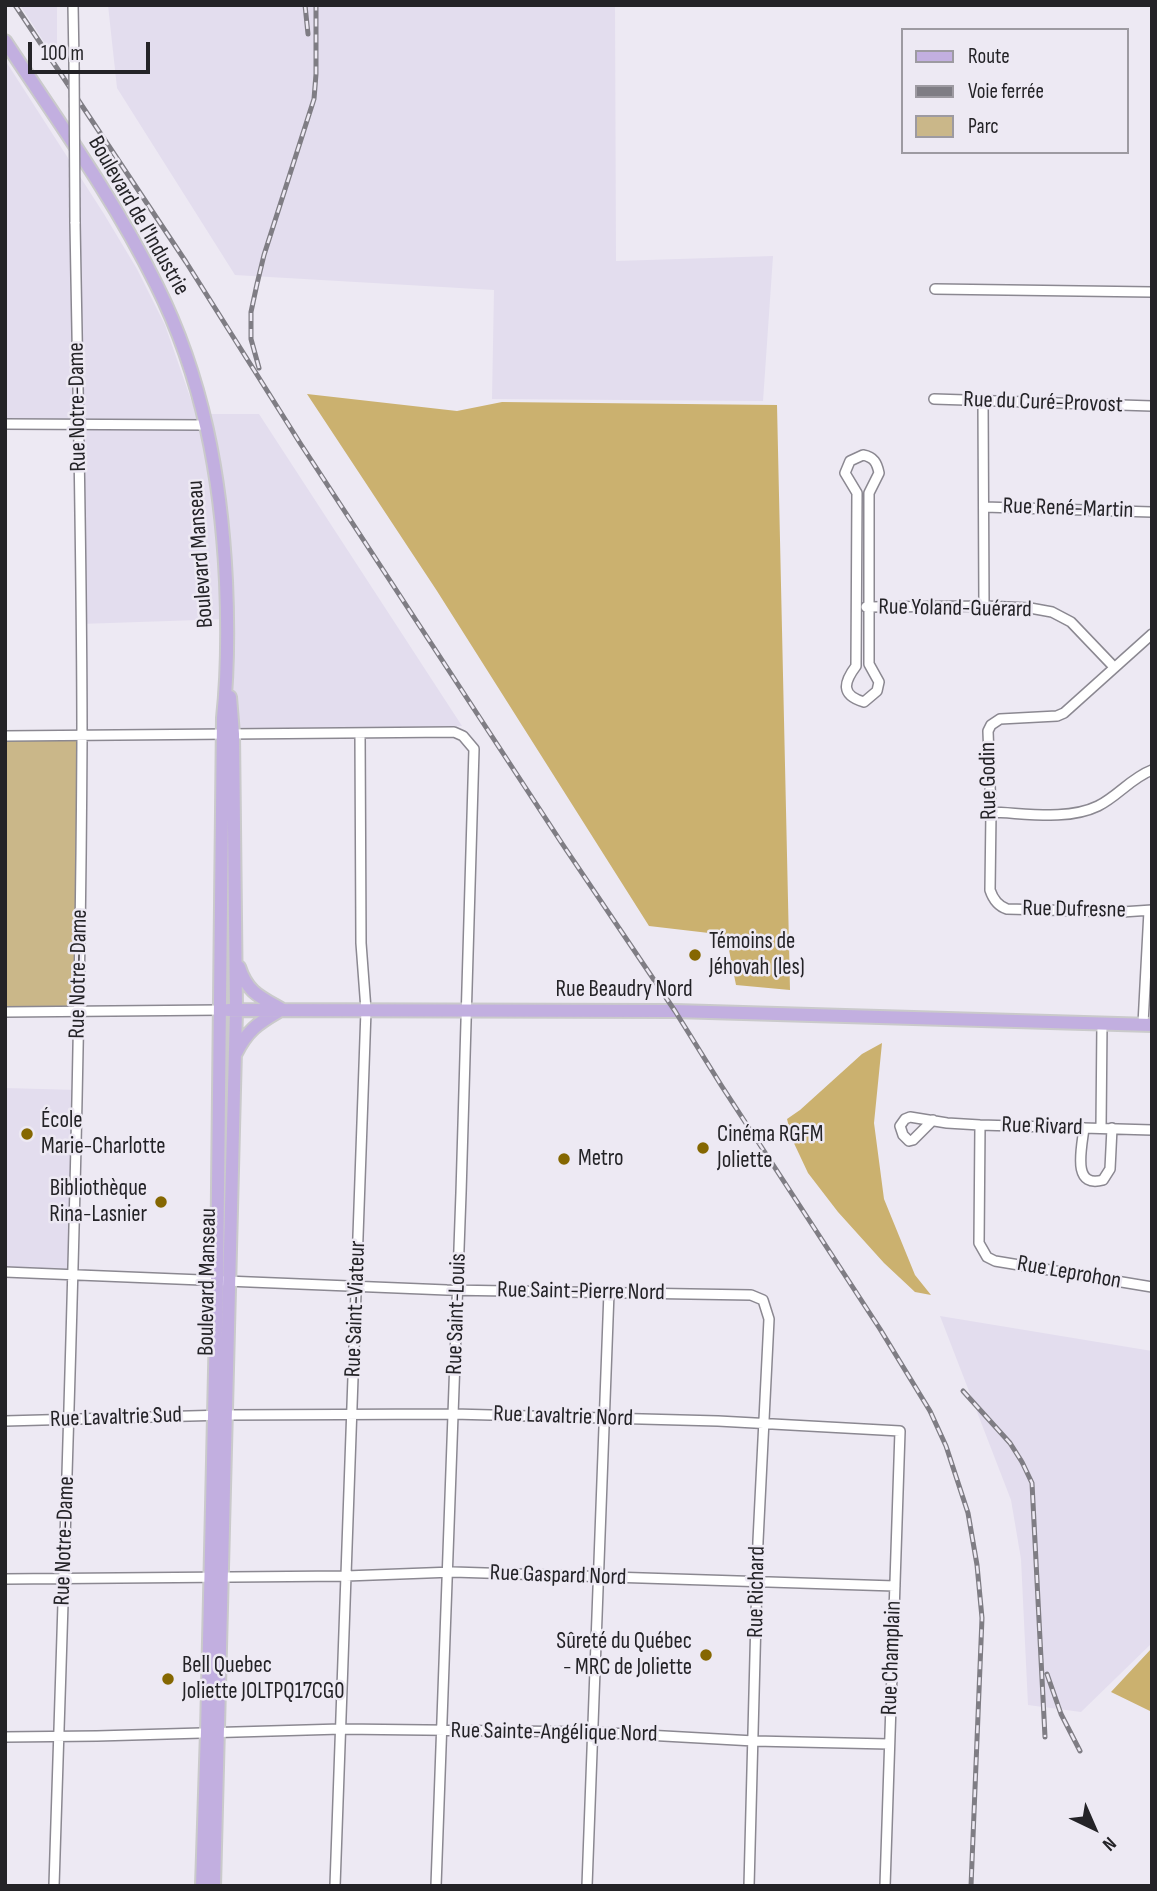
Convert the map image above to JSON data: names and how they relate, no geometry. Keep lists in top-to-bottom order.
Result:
{
  "streets": {
    "main road": ["Boulevard de l'Industrie", "Boulevard Manseau", "Rue Beaudry Nord"],
    "street": [
      "Rue du Curé-Provost",
      "Rue Notre-Dame",
      "Rue René-Martin",
      "Rue Yoland-Guérard",
      "Rue Godin",
      "Rue Dufresne",
      "Rue Rivard",
      "Rue Leprohon",
      "Rue Saint-Pierre Nord",
      "Rue Saint-Viateur",
      "Rue Saint-Louis",
      "Rue Lavaltrie Nord",
      "Rue Lavaltrie Sud",
      "Rue Gaspard Nord",
      "Rue Richard",
      "Rue Champlain",
      "Rue Sainte-Angélique Nord"
    ]
  },
  "crossings": [
    ["Boulevard de l'Industrie", "Boulevard Manseau"],
    ["Rue Notre-Dame", "Rue Saint-Pierre Nord"],
    ["Rue Notre-Dame", "Rue Lavaltrie Sud"],
    ["Rue Notre-Dame", "Rue Gaspard Nord"],
    ["Rue Notre-Dame", "Rue Sainte-Angélique Nord"],
    ["Boulevard Manseau", "Rue Beaudry Nord"],
    ["Boulevard Manseau", "Rue Saint-Pierre Nord"],
    ["Boulevard Manseau", "Rue Lavaltrie Nord"],
    ["Boulevard Manseau", "Rue Lavaltrie Sud"],
    ["Boulevard Manseau", "Rue Gaspard Nord"],
    ["Boulevard Manseau", "Rue Sainte-Angélique Nord"],
    ["Rue Yoland-Guérard", "Rue Godin"],
    ["Rue Godin", "Rue Dufresne"],
    ["Rue Beaudry Nord", "Rue Saint-Viateur"],
    ["Rue Beaudry Nord", "Rue Saint-Louis"],
    ["Rue Rivard", "Rue Leprohon"],
    ["Rue Saint-Pierre Nord", "Rue Saint-Viateur"],
    ["Rue Saint-Pierre Nord", "Rue Saint-Louis"],
    ["Rue Saint-Pierre Nord", "Rue Richard"],
    ["Rue Saint-Viateur", "Rue Saint-Louis"],
    ["Rue Saint-Viateur", "Rue Lavaltrie Nord"],
    ["Rue Saint-Viateur", "Rue Gaspard Nord"],
    ["Rue Saint-Viateur", "Rue Sainte-Angélique Nord"],
    ["Rue Saint-Louis", "Rue Lavaltrie Nord"],
    ["Rue Saint-Louis", "Rue Gaspard Nord"],
    ["Rue Saint-Louis", "Rue Sainte-Angélique Nord"],
    ["Rue Lavaltrie Nord", "Rue Lavaltrie Sud"],
    ["Rue Lavaltrie Nord", "Rue Richard"],
    ["Rue Lavaltrie Nord", "Rue Champlain"],
    ["Rue Gaspard Nord", "Rue Richard"],
    ["Rue Gaspard Nord", "Rue Champlain"],
    ["Rue Richard", "Rue Sainte-Angélique Nord"],
    ["Rue Champlain", "Rue Sainte-Angélique Nord"]
  ],
  "places": [
    "Témoins de Jéhovah (les)",
    "École Marie-Charlotte",
    "Cinéma RGFM Joliette",
    "Metro",
    "Bibliothèque Rina-Lasnier",
    "Sûreté du Québec - MRC de Joliette",
    "Bell Quebec Joliette JOLTPQ17CG0"
  ],
  "legend": ["Route", "Voie ferrée", "Parc"],
  "scale_bar": "100 m",
  "north": "bottom right"
}
